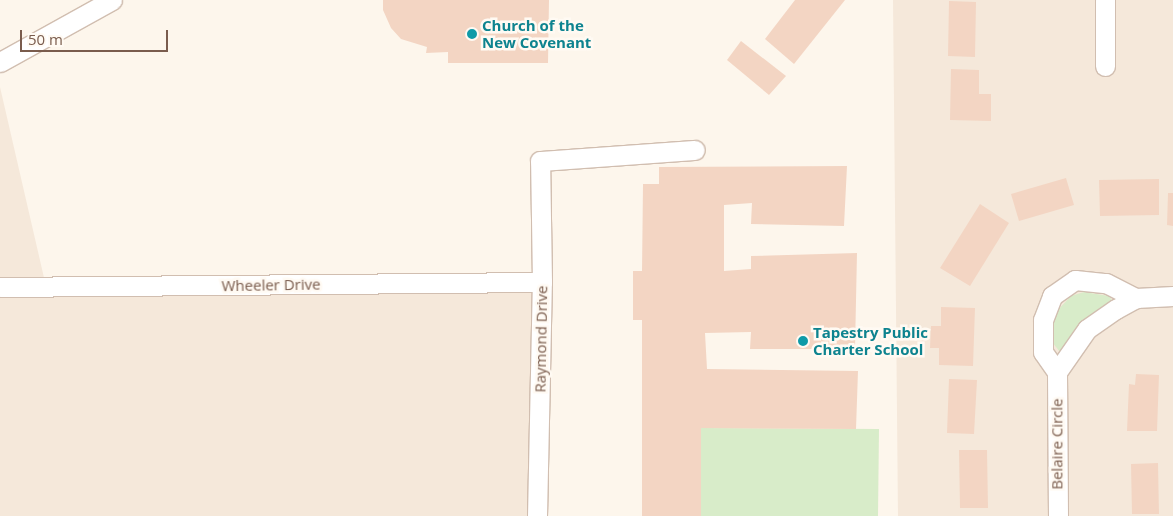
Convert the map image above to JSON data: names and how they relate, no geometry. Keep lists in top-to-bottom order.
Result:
{
  "streets": {
    "street": ["Wheeler Drive", "Raymond Drive", "Belaire Circle"]
  },
  "crossings": [
    ["Wheeler Drive", "Raymond Drive"]
  ],
  "places": ["Church of the New Covenant", "Tapestry Public Charter School"],
  "scale_bar": "50 m"
}
